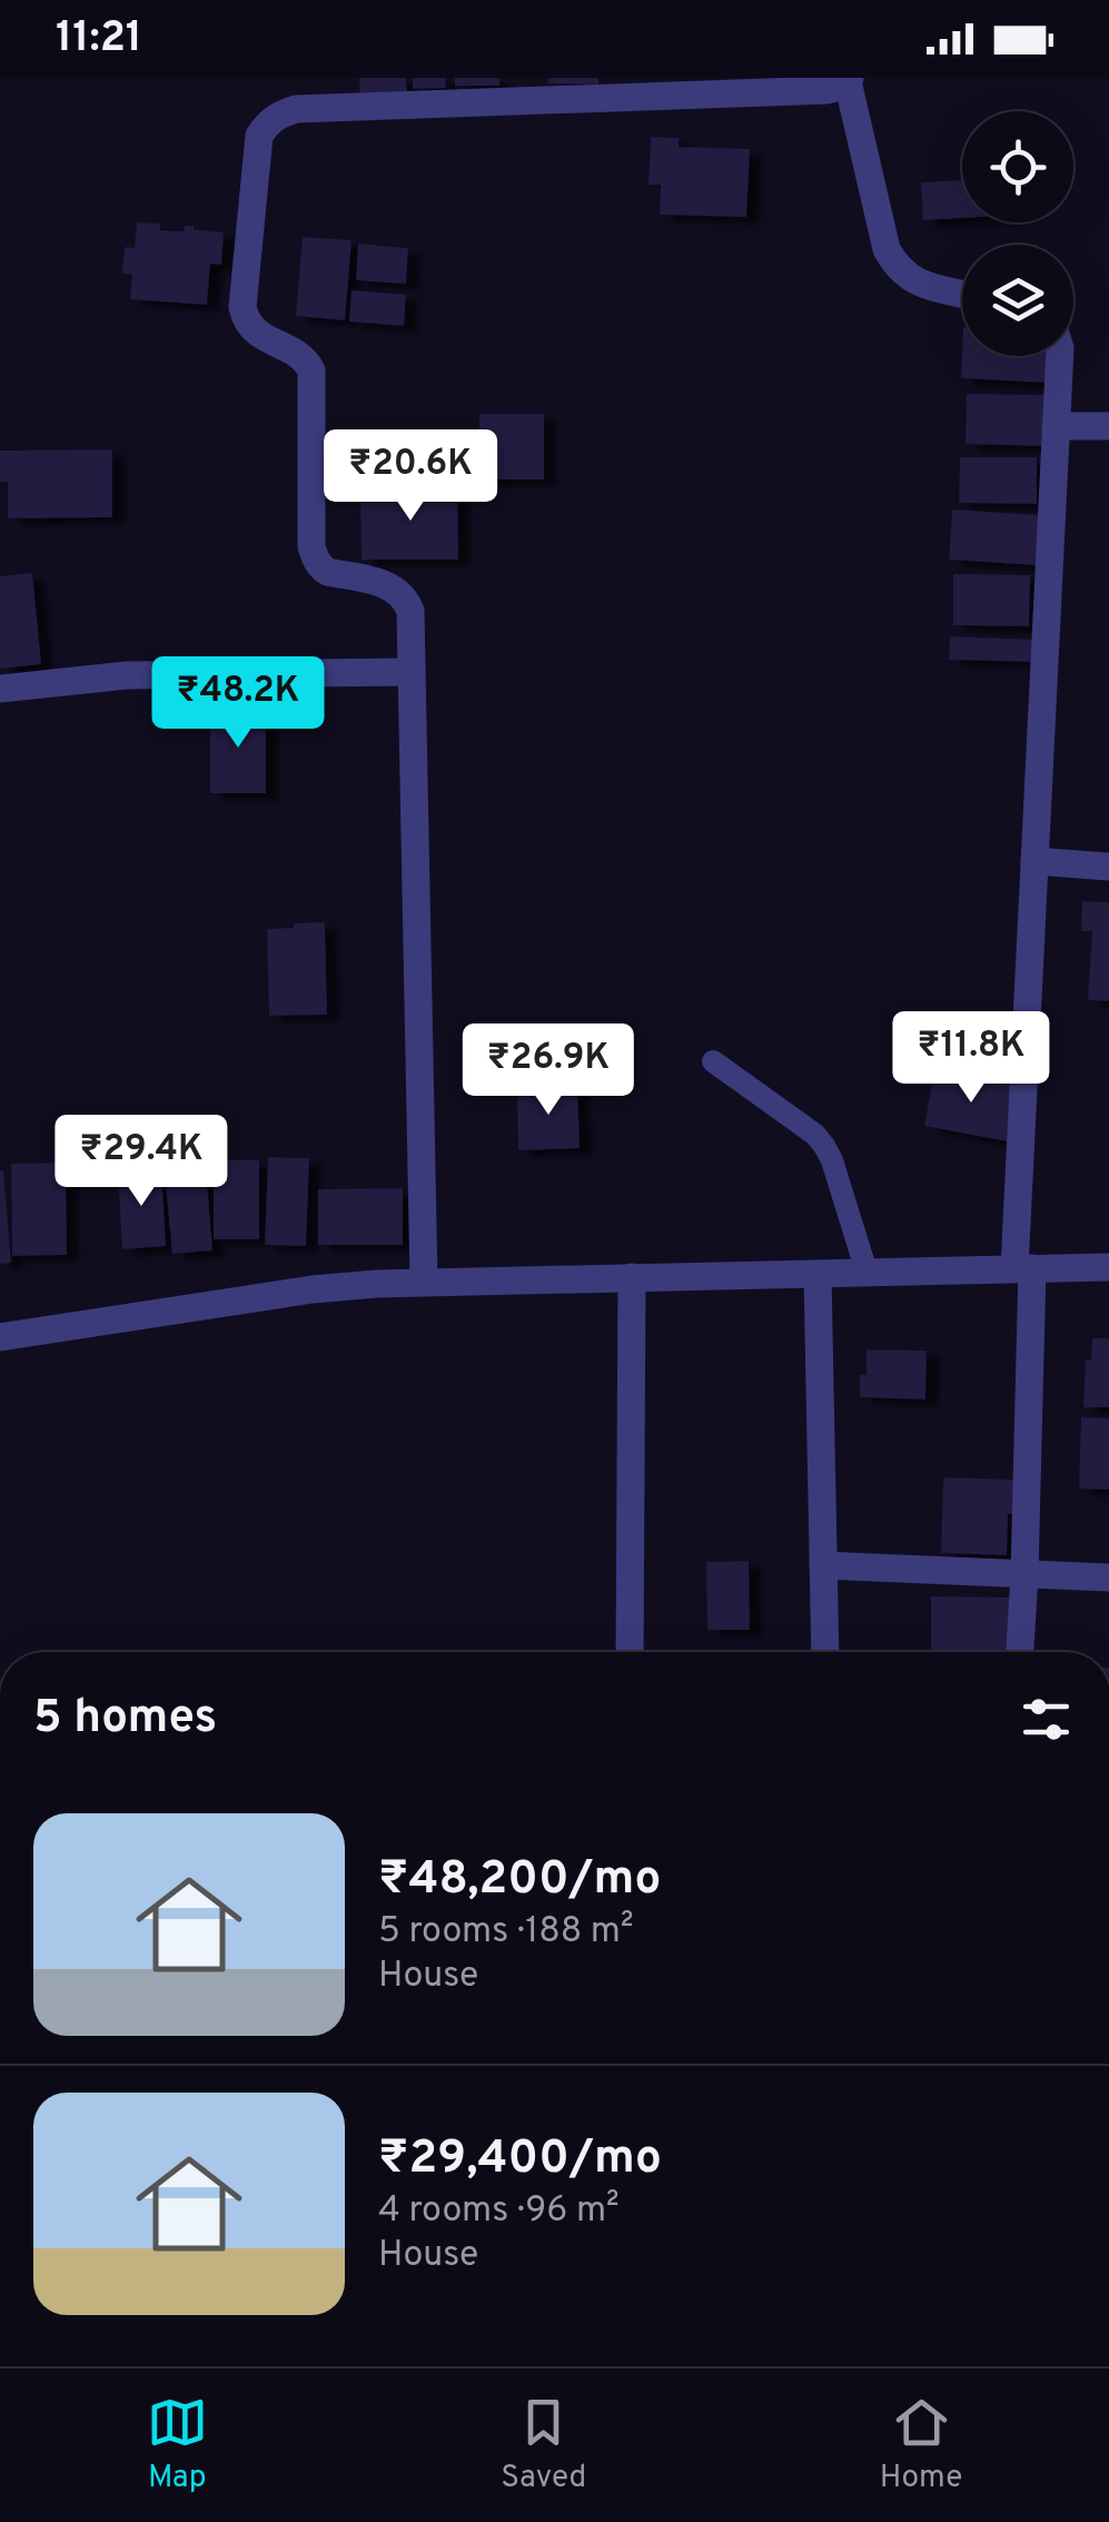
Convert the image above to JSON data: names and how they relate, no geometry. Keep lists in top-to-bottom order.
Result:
{
  "page": {
    "status": "11:21",
    "price": [
      "₹20.6K",
      "₹48.2K",
      "₹11.8K",
      "₹26.9K",
      "₹29.4K"
    ],
    "heading": "5 homes",
    "list": [
      {
        "name": "₹48,200/mo",
        "note": "5 rooms · 188 m² · House"
      },
      {
        "name": "₹29,400/mo",
        "note": "4 rooms · 96 m² · House"
      }
    ],
    "tabs": ["Map", "Saved", "Home"]
  }
}
